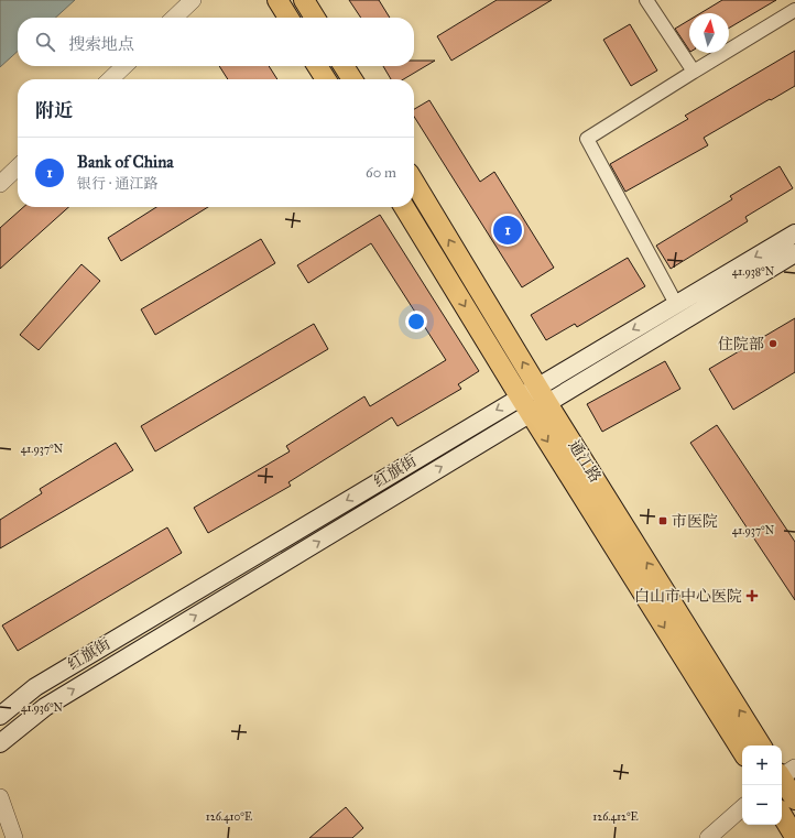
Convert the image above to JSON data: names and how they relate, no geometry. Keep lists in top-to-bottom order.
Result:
{
  "streets": {
    "main road": ["通江路", "红旗街"]
  },
  "crossings": [
    ["通江路", "红旗街"]
  ],
  "places": {
    "other": ["住院部"],
    "transit": ["市医院"],
    "health": ["白山市中心医院"]
  },
  "north": "top",
  "page": {
    "search": "搜索地点",
    "heading": "附近",
    "list": [
      {
        "mark": "1",
        "name": "Bank of China",
        "note": "银行 · 通江路",
        "value": "60 m"
      }
    ],
    "pins": "1",
    "map_buttons": ["+", "−"]
  },
  "coordinates": [
    "41.938°N",
    "41.937°N",
    "41.936°N",
    "126.410°E",
    "126.412°E"
  ]
}
